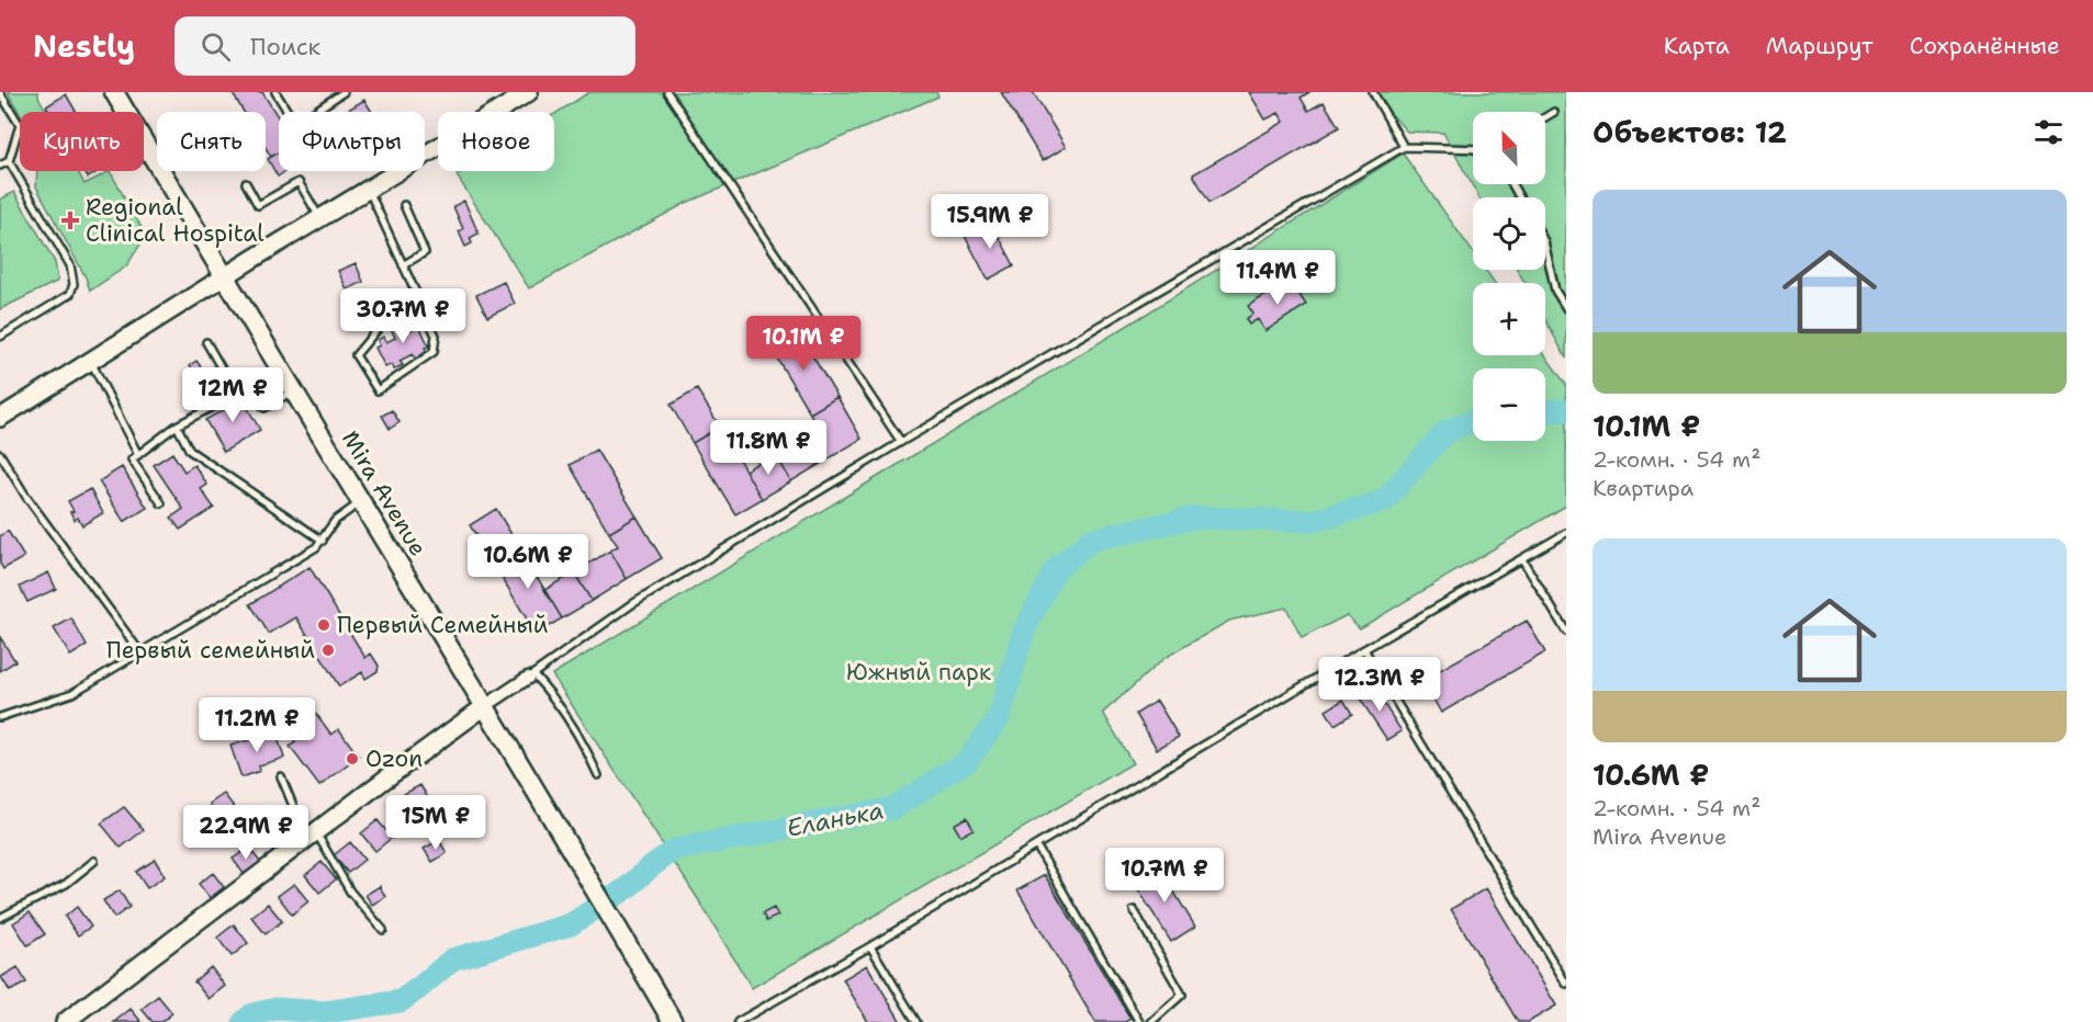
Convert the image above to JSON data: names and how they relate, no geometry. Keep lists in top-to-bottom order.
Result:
{
  "streets": {
    "main road": ["Mira Avenue"]
  },
  "water": ["Еланька"],
  "parks": ["Южный парк"],
  "places": {
    "health": ["Regional Clinical Hospital"],
    "other": ["Первый Семейный", "Первый семейный", "Ozon"]
  },
  "north": "top left",
  "page": {
    "header": "Nestly",
    "search": "Поиск",
    "nav": ["Карта", "Маршрут", "Сохранённые"],
    "heading": "Объектов: 12",
    "map_buttons": ["+", "−"],
    "chip": [
      "Купить",
      "Снять",
      "Фильтры",
      "Новое"
    ],
    "list": [
      {
        "name": "10.1M ₽",
        "note": "2-комн. · 54 m² · Квартира"
      },
      {
        "name": "10.6M ₽",
        "note": "2-комн. · 54 m² · Mira Avenue"
      }
    ],
    "price": [
      "15.9M ₽",
      "11.4M ₽",
      "30.7M ₽",
      "10.1M ₽",
      "12M ₽",
      "11.8M ₽",
      "10.6M ₽",
      "12.3M ₽",
      "11.2M ₽",
      "15M ₽",
      "22.9M ₽",
      "10.7M ₽"
    ]
  }
}
